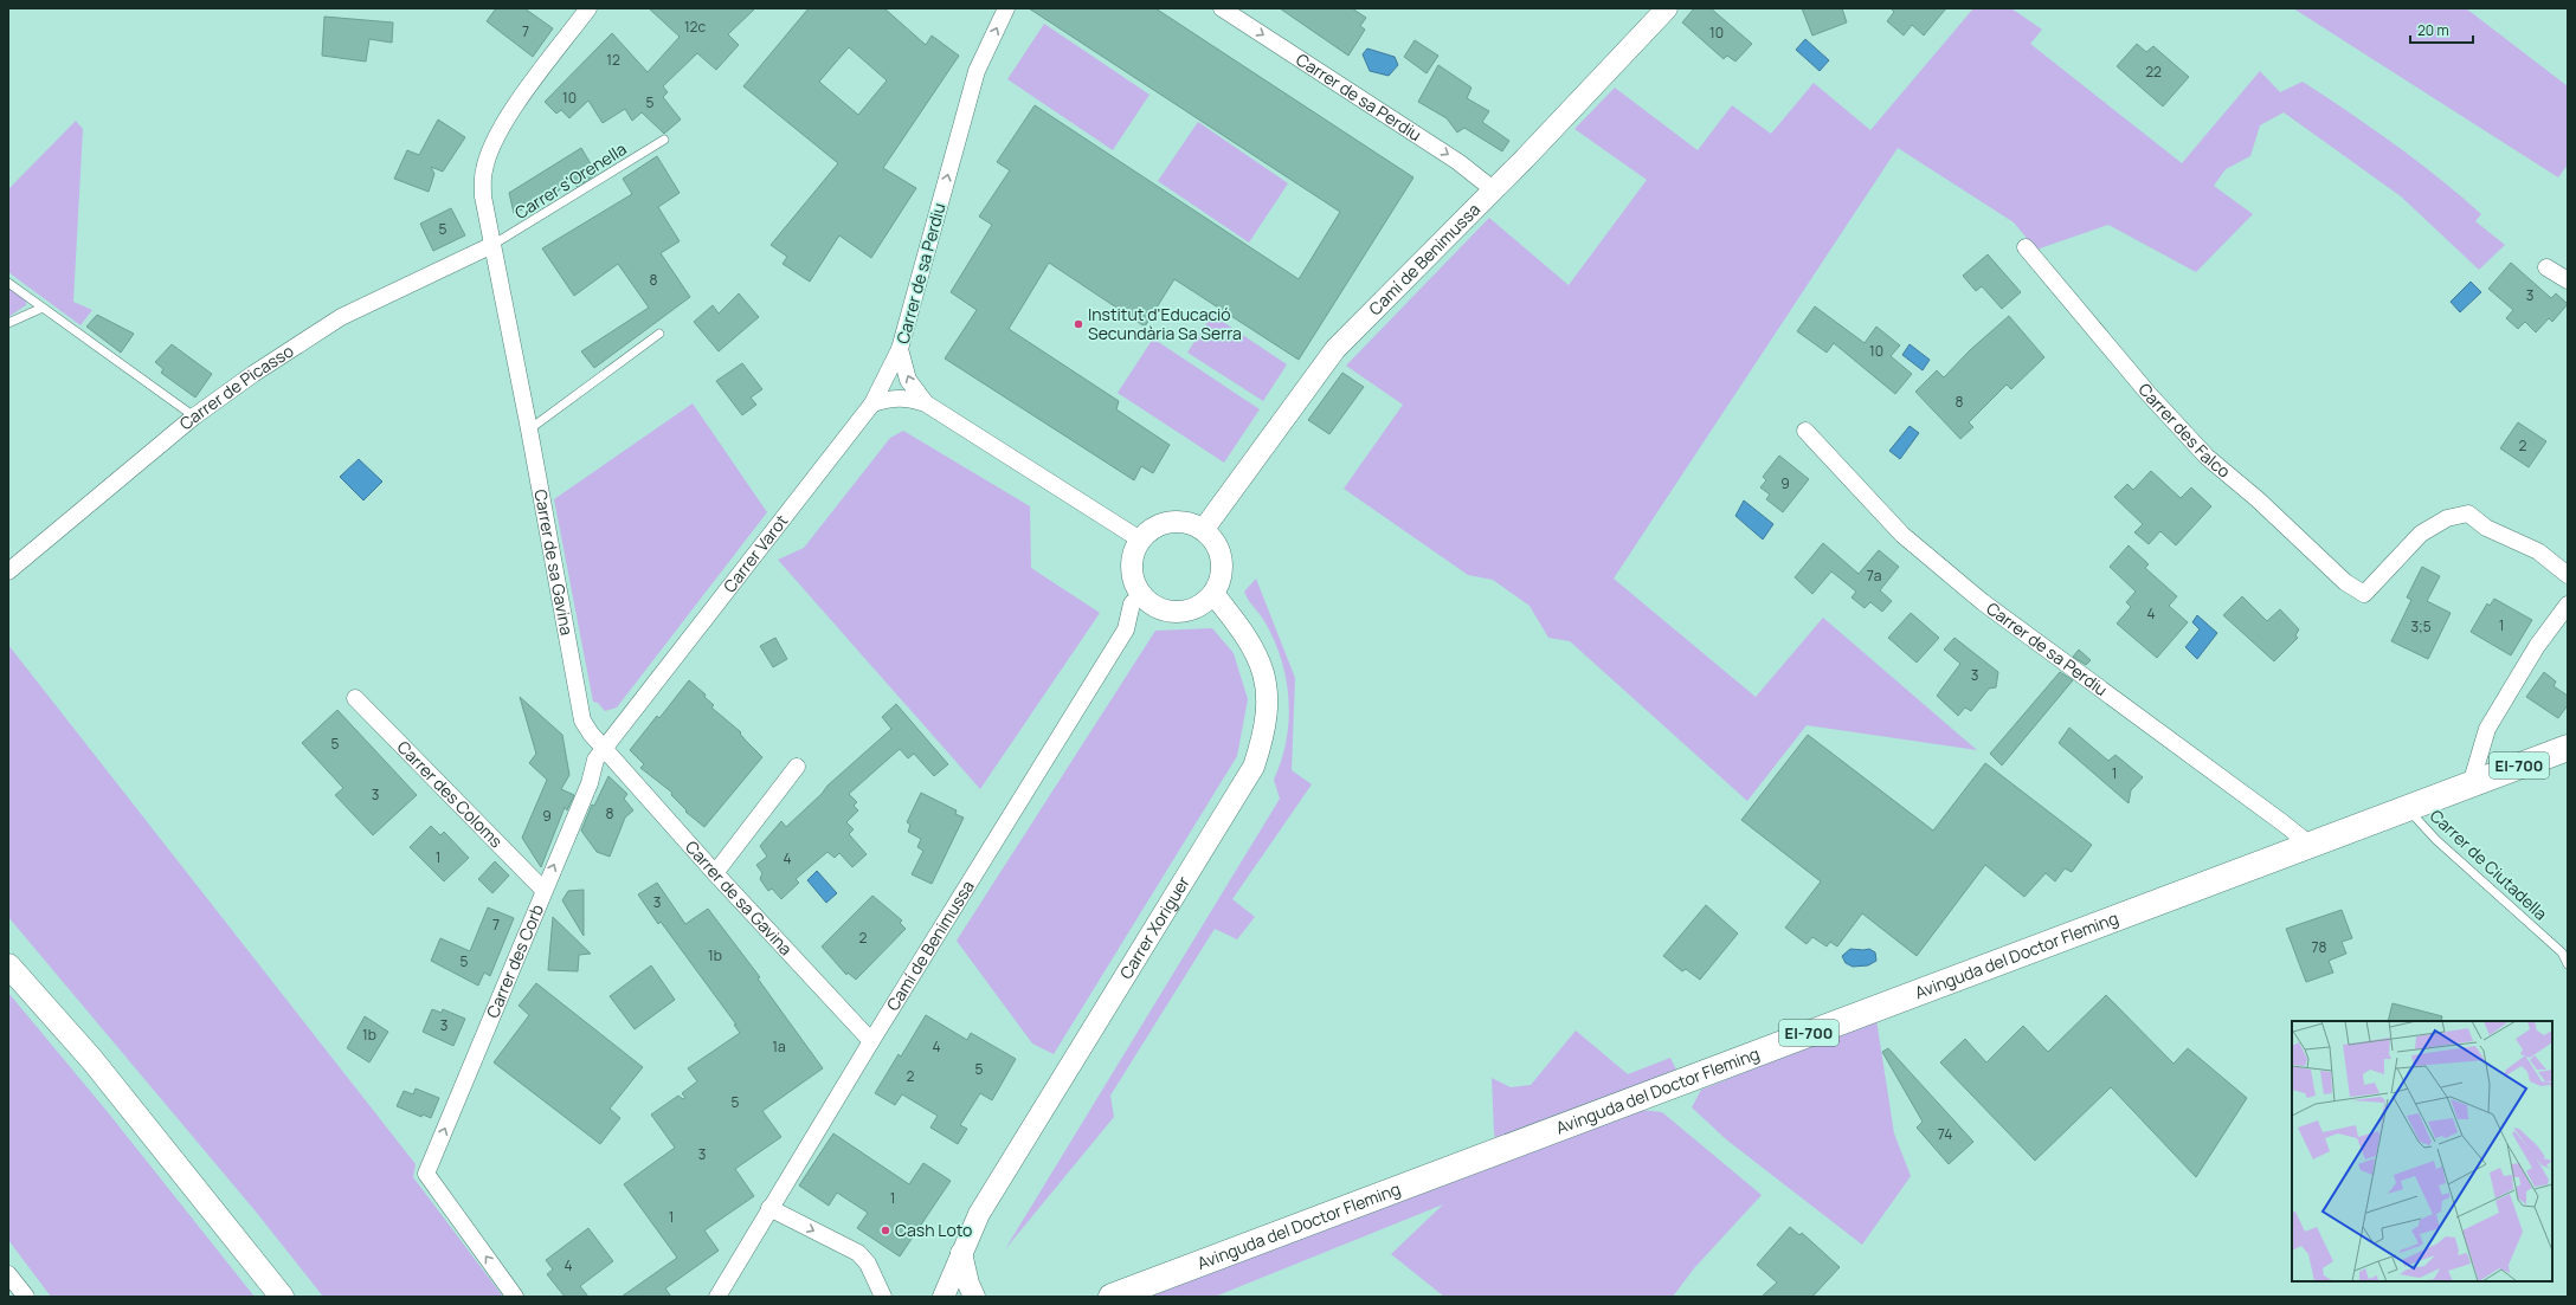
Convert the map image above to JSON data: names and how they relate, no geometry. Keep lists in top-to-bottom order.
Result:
{
  "streets": {
    "main road": ["EI-700", "Avinguda del Doctor Fleming"],
    "street": [
      "Carrer de sa Perdiu",
      "Camí de Benimussa",
      "Carrer de Picasso",
      "Carrer des Falco",
      "Carrer Varot",
      "Carrer de sa Gavina",
      "Carrer des Coloms",
      "Carrer Xoriguer",
      "Carrer des Corb"
    ],
    "lane": ["Carrer s'Orenella", "Carrer de Ciutadella"]
  },
  "crossings": [
    ["Carrer de sa Perdiu", "Camí de Benimussa"],
    ["Carrer de sa Perdiu", "Carrer Varot"],
    ["Carrer de sa Perdiu", "Carrer Xoriguer"],
    ["Carrer de sa Perdiu", "Avinguda del Doctor Fleming"],
    ["Carrer s'Orenella", "Carrer de Picasso"],
    ["Carrer s'Orenella", "Carrer de sa Gavina"],
    ["Camí de Benimussa", "Carrer de sa Gavina"],
    ["Camí de Benimussa", "Carrer Xoriguer"],
    ["Carrer de Picasso", "Carrer de sa Gavina"],
    ["Carrer Varot", "Carrer de sa Gavina"],
    ["Carrer Varot", "Carrer des Corb"],
    ["Carrer de sa Gavina", "Carrer des Corb"],
    ["EI-700", "Avinguda del Doctor Fleming"],
    ["Carrer des Coloms", "Carrer des Corb"],
    ["Carrer de Ciutadella", "Avinguda del Doctor Fleming"]
  ],
  "one_way": ["Carrer des Corb"],
  "places": ["Institut d'Educació Secundària Sa Serra", "Cash Loto"],
  "house_numbers": [
    "12c",
    "7",
    "10",
    "12",
    "22",
    "10",
    "5",
    "5",
    "8",
    "3",
    "10",
    "8",
    "2",
    "9",
    "7a",
    "4",
    "1",
    "3;5",
    "3",
    "5",
    "1",
    "3",
    "8",
    "9",
    "1",
    "4",
    "3",
    "7",
    "2",
    "78",
    "1b",
    "5",
    "3",
    "1b",
    "1a",
    "4",
    "5",
    "2",
    "5",
    "74",
    "3",
    "1",
    "1",
    "4"
  ],
  "scale_bar": "20 m"
}
